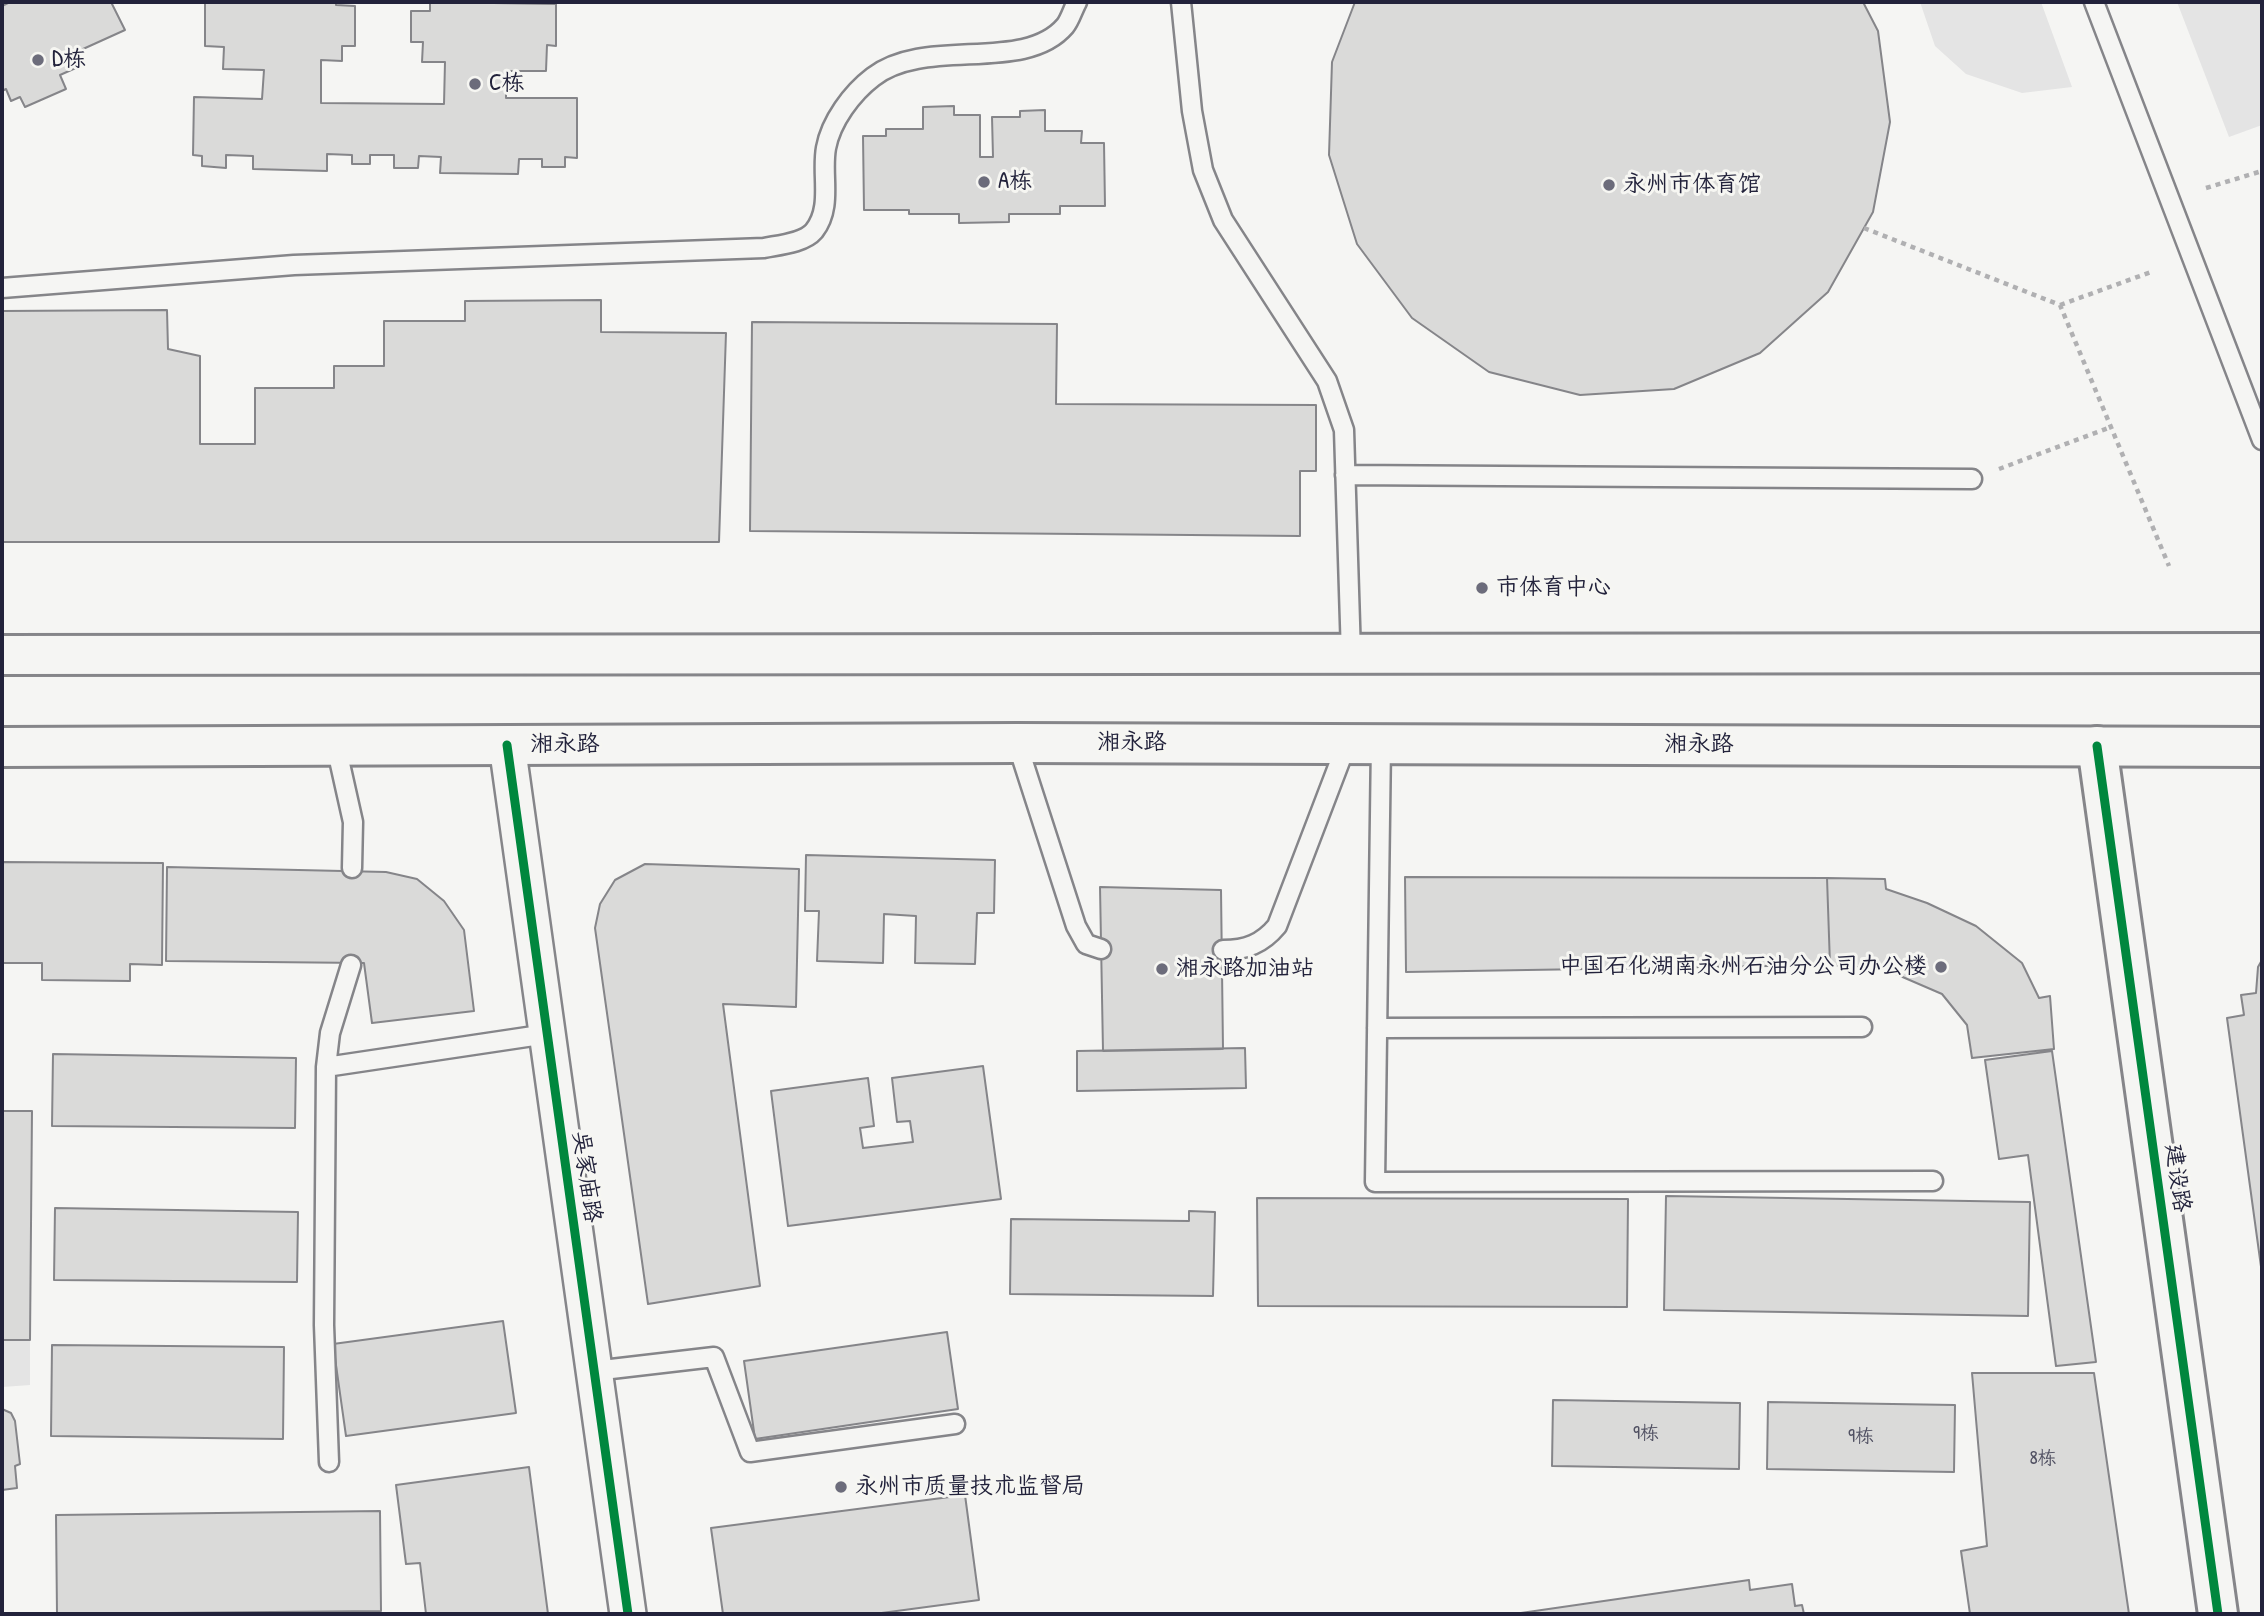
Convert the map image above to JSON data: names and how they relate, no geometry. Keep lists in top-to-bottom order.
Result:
{
  "streets": {
    "main road": ["湘永路", "建设路"],
    "street": ["吴家庙路"]
  },
  "crossings": [
    ["湘永路", "吴家庙路"],
    ["湘永路", "建设路"]
  ],
  "places": [
    "D栋",
    "C栋",
    "A栋",
    "永州市体育馆",
    "市体育中心",
    "中国石化湖南永州石油分公司办公楼",
    "湘永路加油站",
    "永州市质量技术监督局"
  ],
  "house_numbers": ["9栋", "9栋", "8栋"]
}
